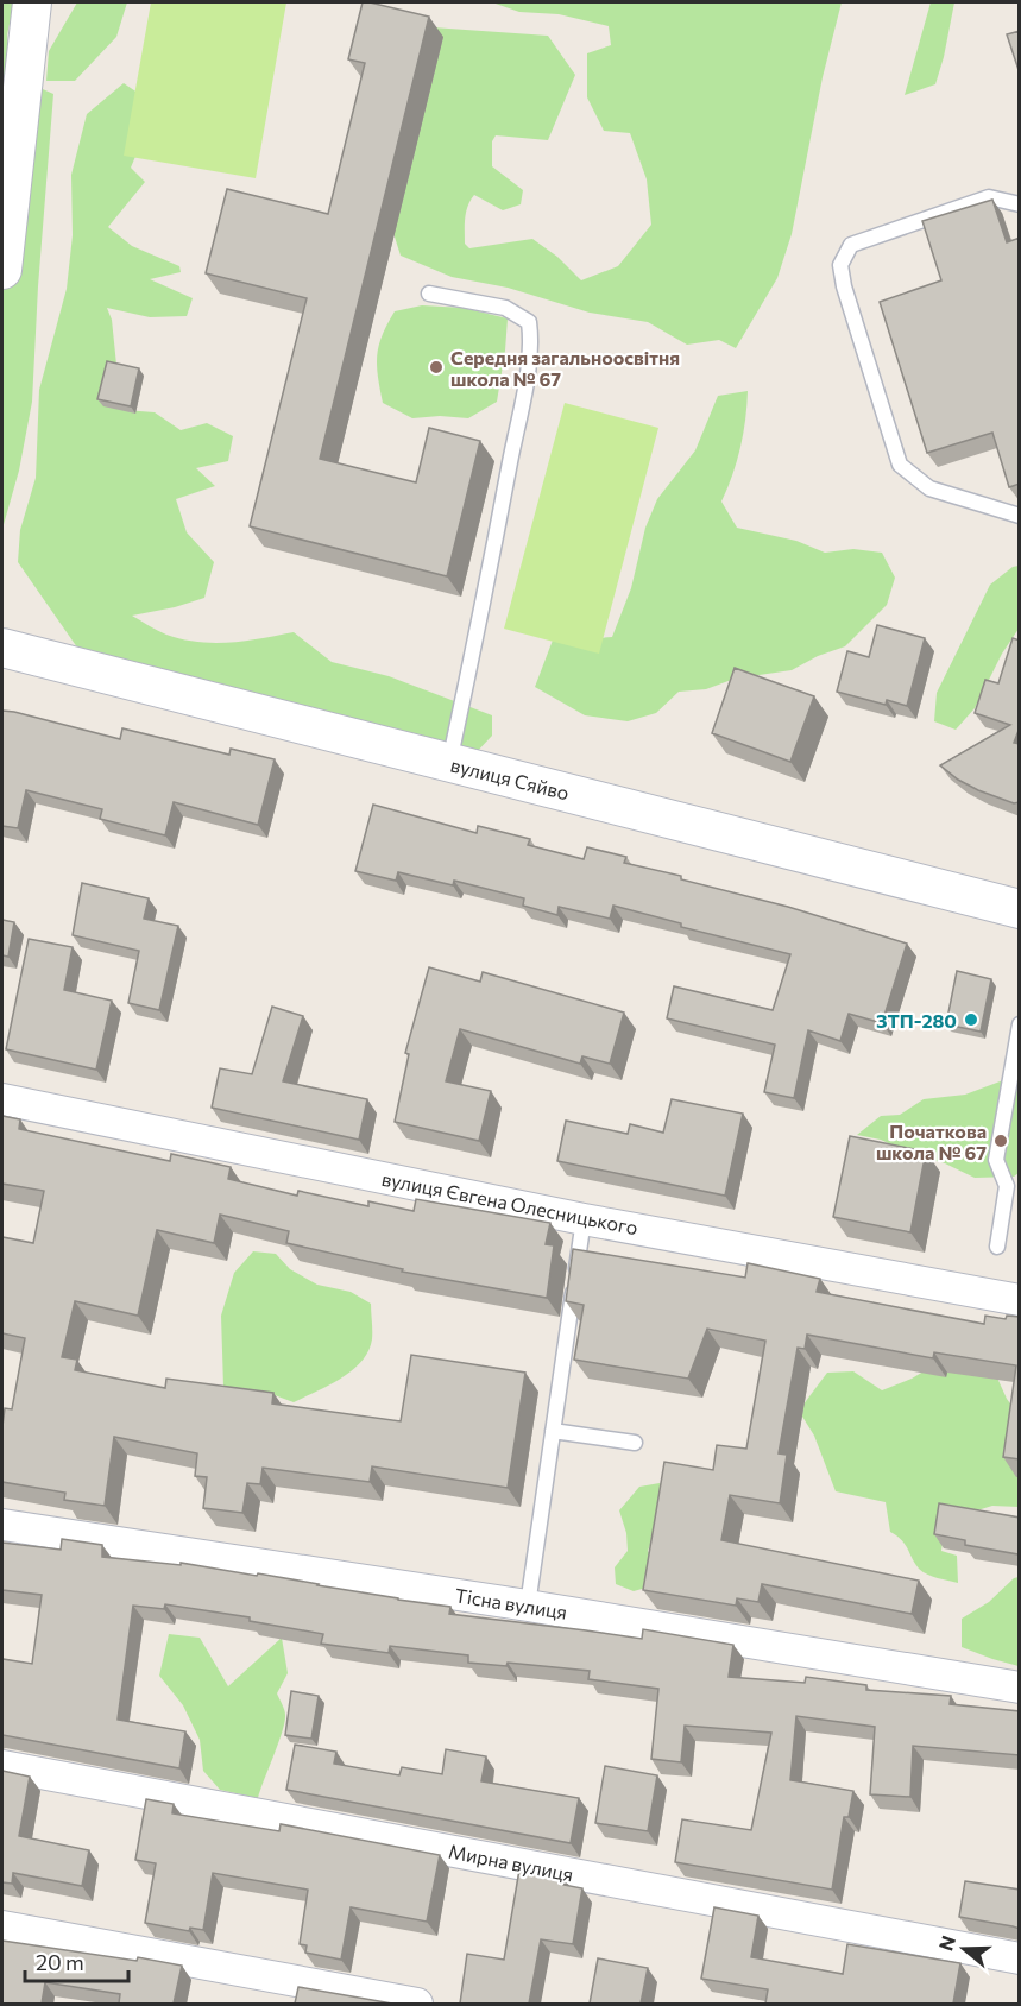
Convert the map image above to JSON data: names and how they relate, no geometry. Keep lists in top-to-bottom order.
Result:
{
  "streets": {
    "street": [
      "вулиця Сяйво",
      "вулиця Євгена Олесницького",
      "Тісна вулиця",
      "Мирна вулиця"
    ]
  },
  "places": ["Середня загальноосвітня школа № 67", "ЗТП-280", "Початкова школа № 67"],
  "scale_bar": "20 m",
  "north": "left"
}
